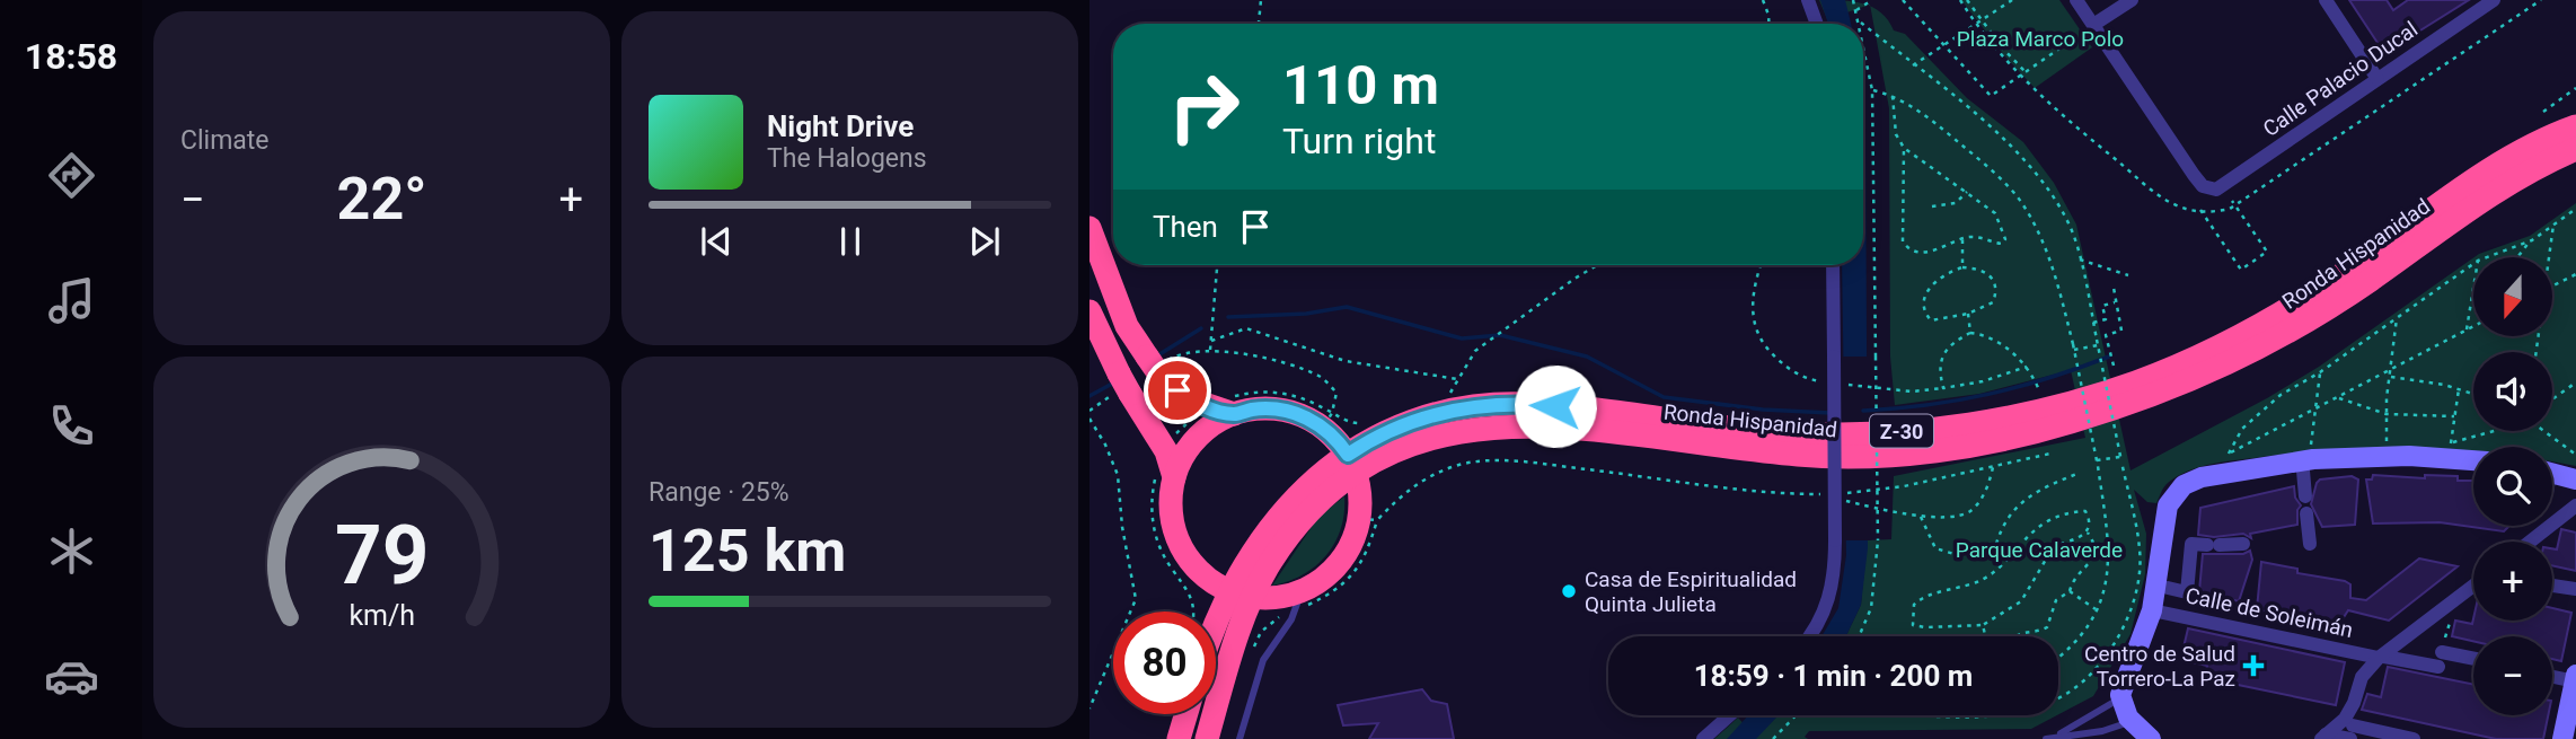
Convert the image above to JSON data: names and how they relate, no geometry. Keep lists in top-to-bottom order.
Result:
{
  "streets": {
    "highway": ["Ronda Hispanidad", "Z-30"],
    "street": ["Calle Palacio Ducal", "Calle de Soleimán"]
  },
  "parks": ["Plaza Marco Polo", "Parque Calaverde"],
  "places": {
    "other": ["Casa de Espiritualidad Quinta Julieta"],
    "health": ["Centro de Salud Torrero-La Paz"]
  },
  "north": "bottom",
  "page": {
    "tabs": "18:58",
    "tile": [
      "Climate",
      ["Range · 25%", "125 km"]
    ],
    "turn": ["110 m", "Turn right"],
    "song": ["Night Drive", "The Halogens"],
    "heat": ["−", "22°", "+"],
    "then": "Then",
    "map_buttons": ["+", "−"],
    "limit": "80",
    "trip": "18:59 · 1 min · 200 m",
    "gauge": ["79", "km/h"]
  }
}
